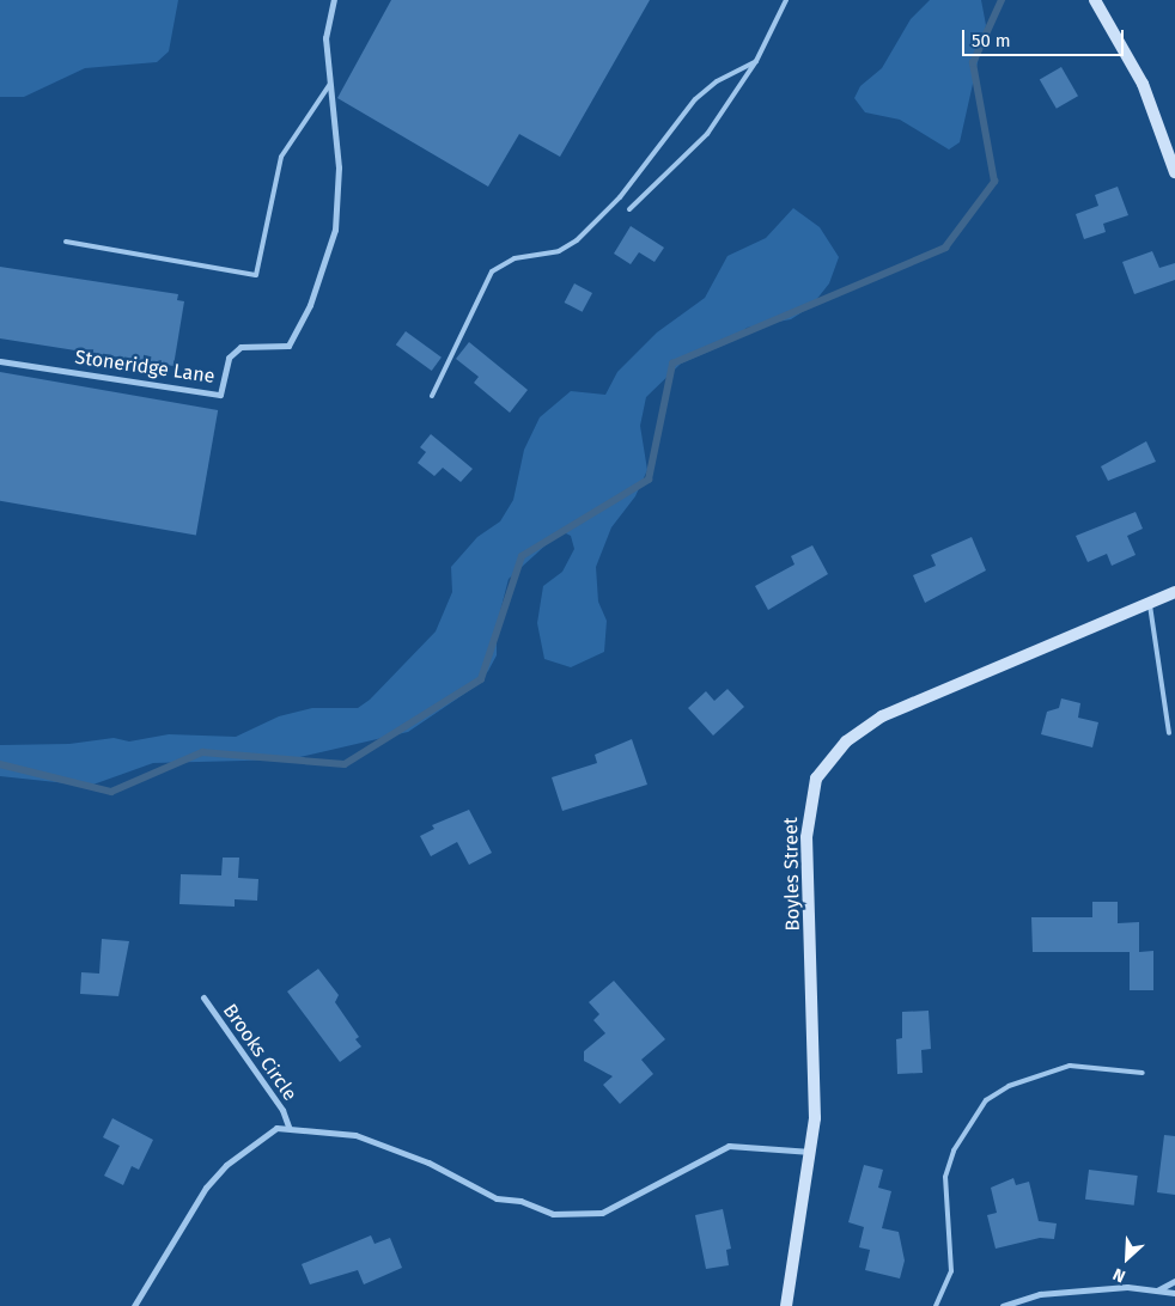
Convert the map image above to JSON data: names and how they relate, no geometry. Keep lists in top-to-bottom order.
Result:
{
  "streets": {
    "street": ["Stoneridge Lane", "Boyles Street", "Brooks Circle"]
  },
  "scale_bar": "50 m",
  "north": "bottom left"
}
